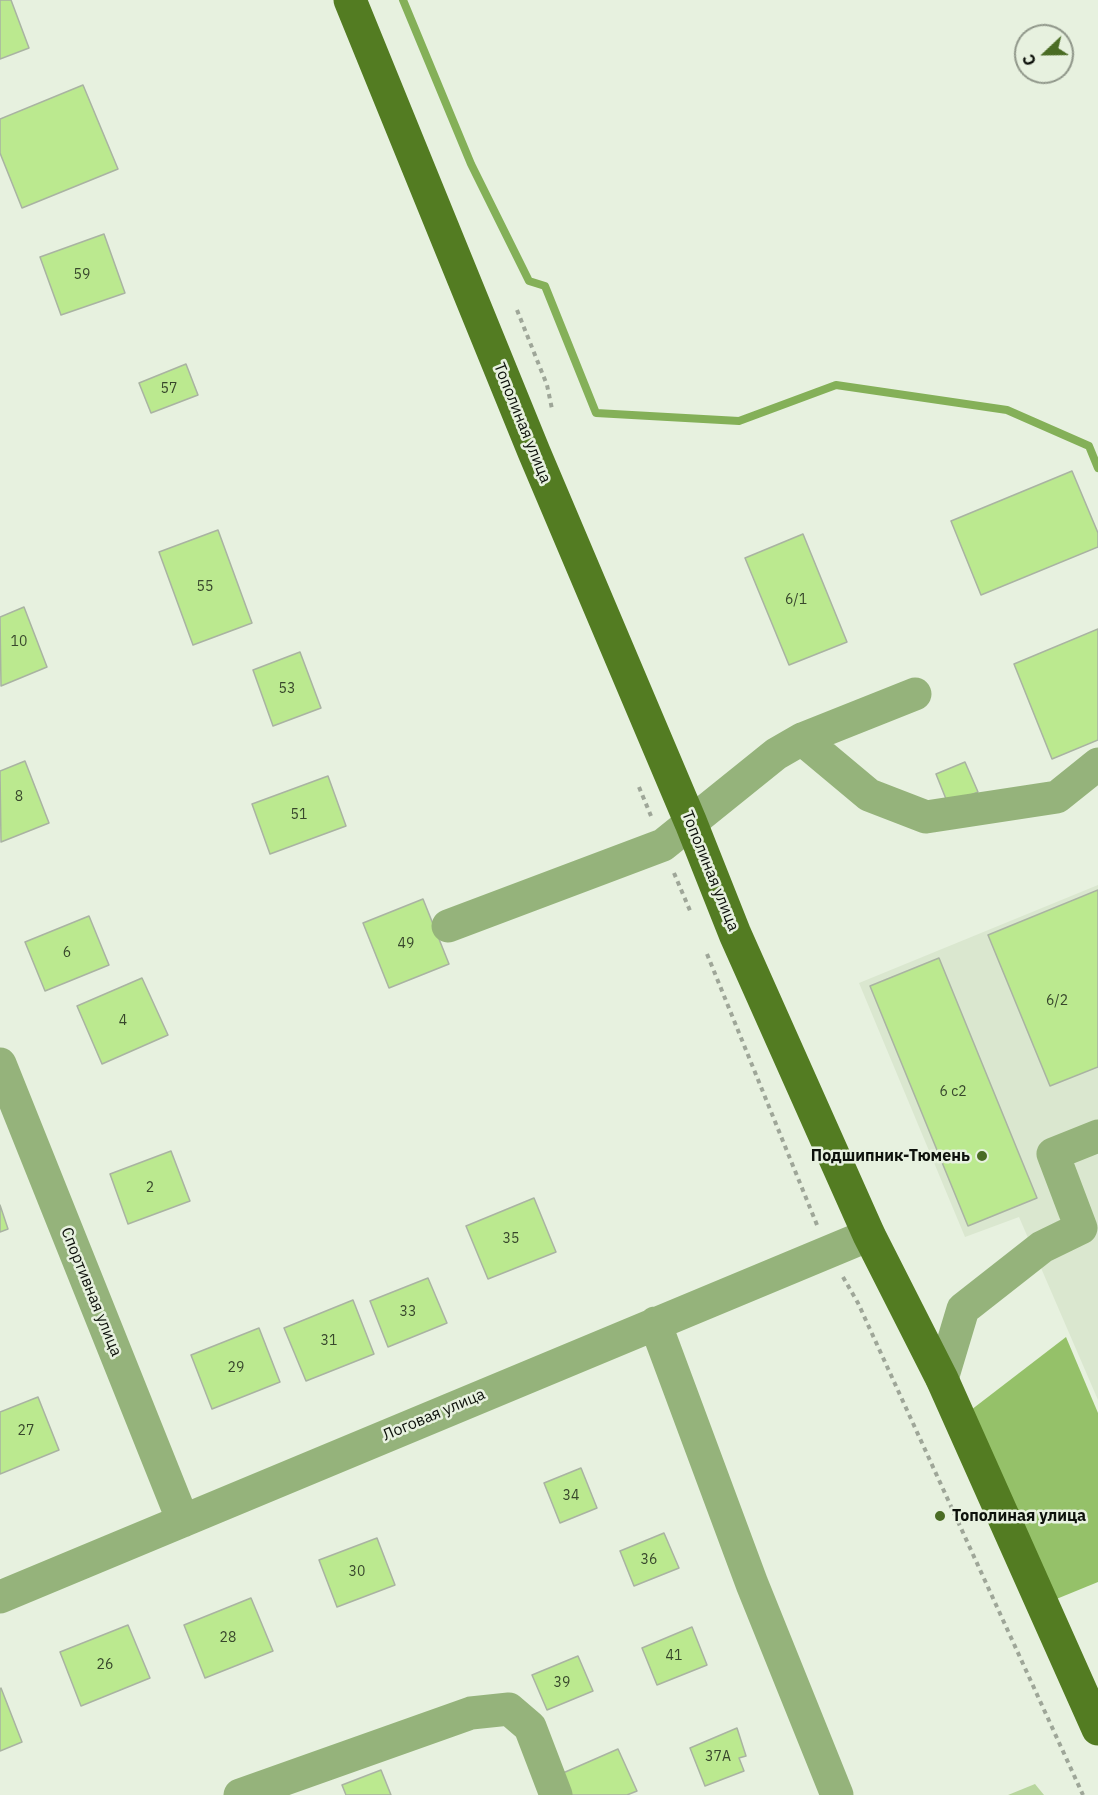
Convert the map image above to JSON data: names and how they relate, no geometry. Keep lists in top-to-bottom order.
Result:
{
  "streets": {
    "main road": ["Тополиная улица"],
    "street": ["Спортивная улица", "Логовая улица"]
  },
  "crossings": [
    ["Тополиная улица", "Логовая улица"],
    ["Спортивная улица", "Логовая улица"]
  ],
  "places": ["Подшипник-Тюмень", "Тополиная улица"],
  "house_numbers": [
    "59",
    "57",
    "55",
    "6/1",
    "10",
    "53",
    "8",
    "51",
    "49",
    "6",
    "6/2",
    "4",
    "6 с2",
    "2",
    "35",
    "33",
    "31",
    "29",
    "27",
    "34",
    "36",
    "30",
    "28",
    "41",
    "26",
    "39",
    "37А"
  ],
  "north": "left"
}
